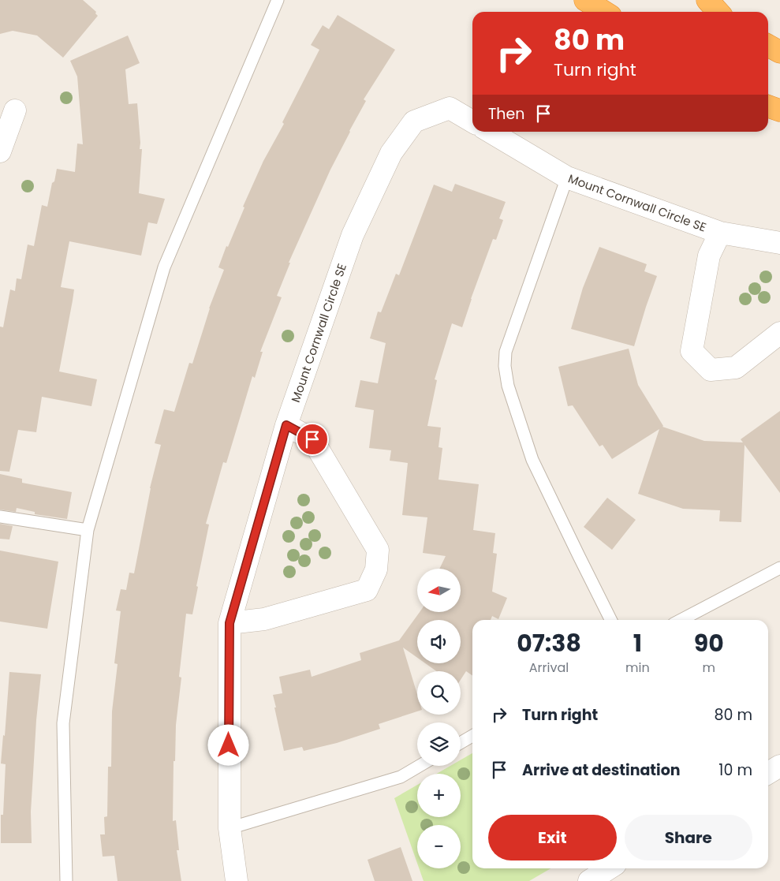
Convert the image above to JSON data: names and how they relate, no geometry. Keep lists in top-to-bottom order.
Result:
{
  "streets": {
    "street": ["Mount Cornwall Circle SE"]
  },
  "north": "left",
  "page": {
    "turn": ["80 m", "Turn right"],
    "then": "Then",
    "map_buttons": ["+", "−"],
    "eta": [
      "07:38",
      "Arrival",
      "1",
      "min",
      "90",
      "m"
    ],
    "list": [
      {
        "name": "Turn right",
        "value": "80 m"
      },
      {
        "name": "Arrive at destination",
        "value": "10 m"
      }
    ],
    "buttons": ["Exit", "Share"]
  }
}
